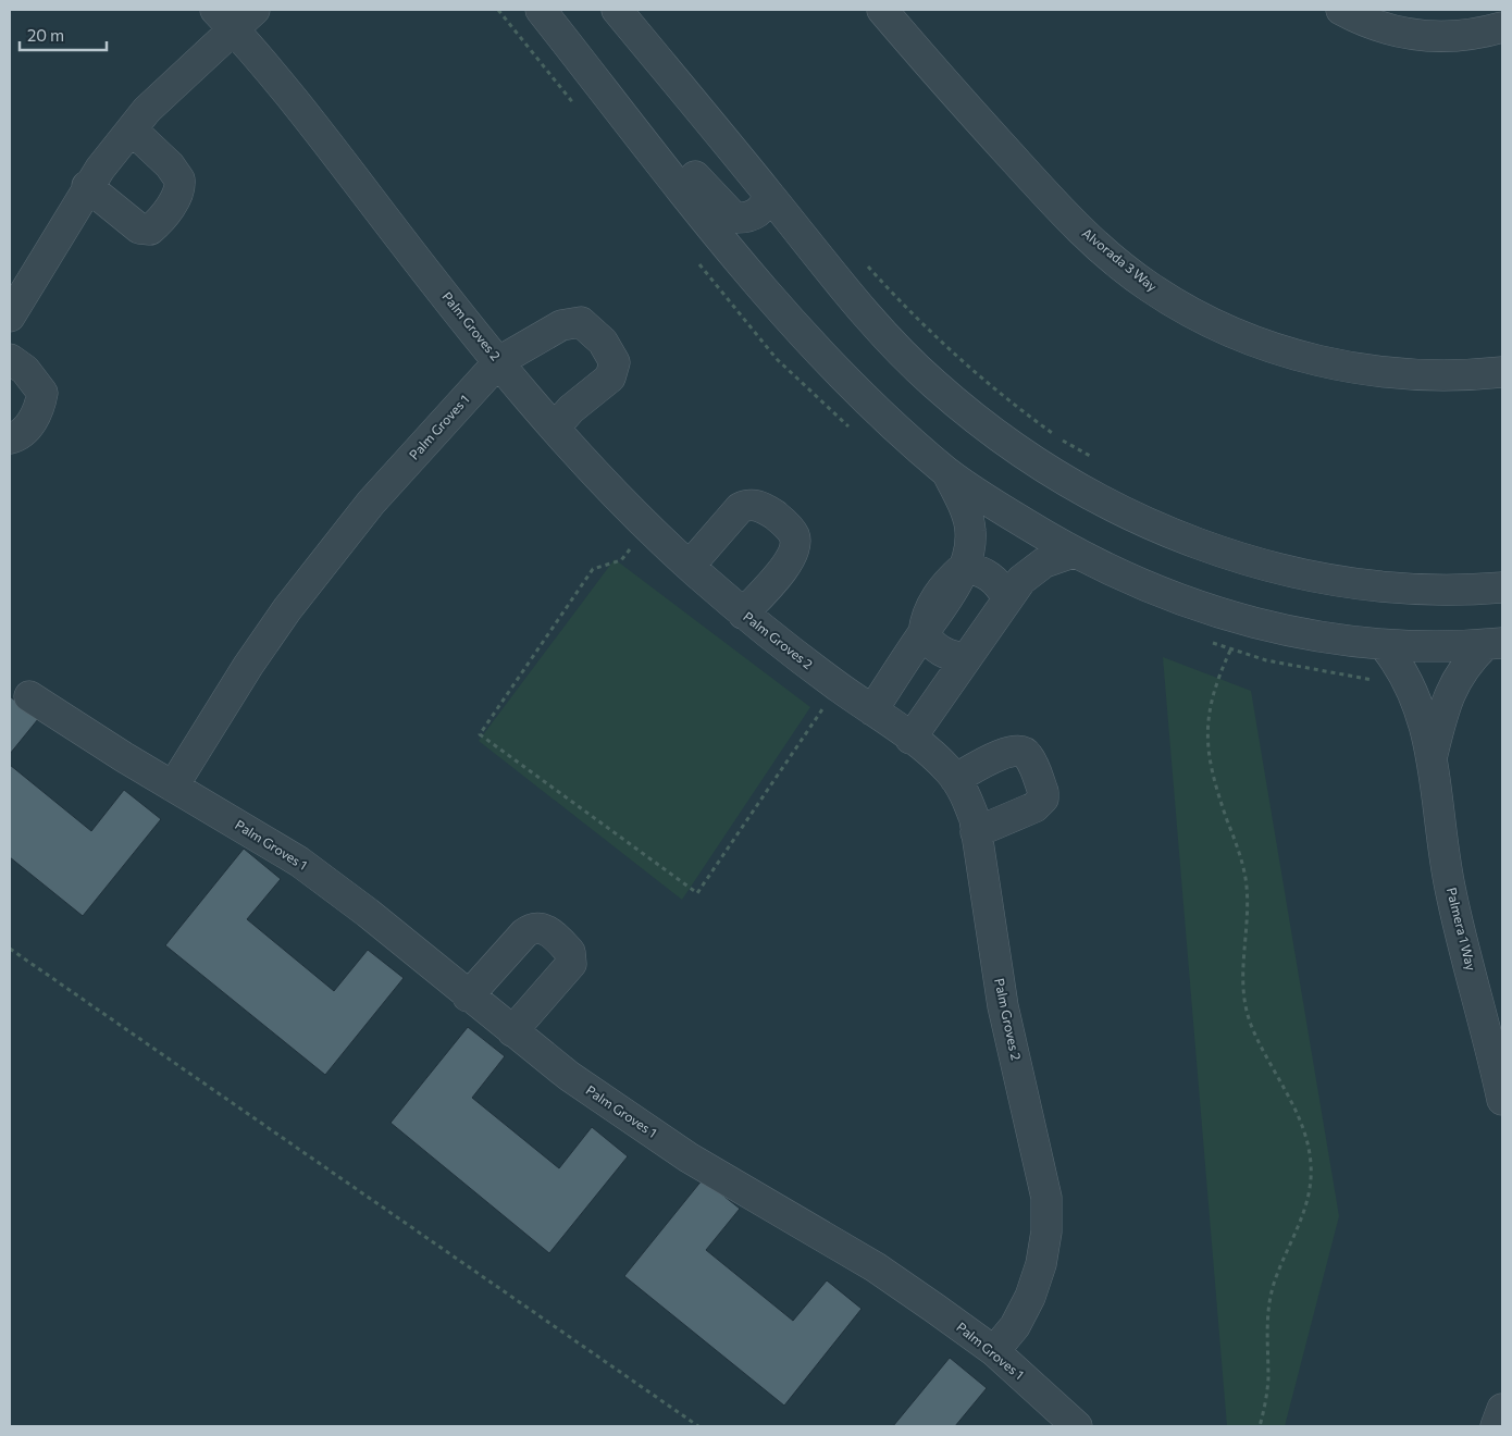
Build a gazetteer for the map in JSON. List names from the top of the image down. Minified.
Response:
{"streets":{"street":["Alvorada 3 Way","Palm Groves 2","Palm Groves 1","Palmera 1 Way"]},"crossings":[["Palm Groves 2","Palm Groves 1"]],"scale_bar":"20 m"}
